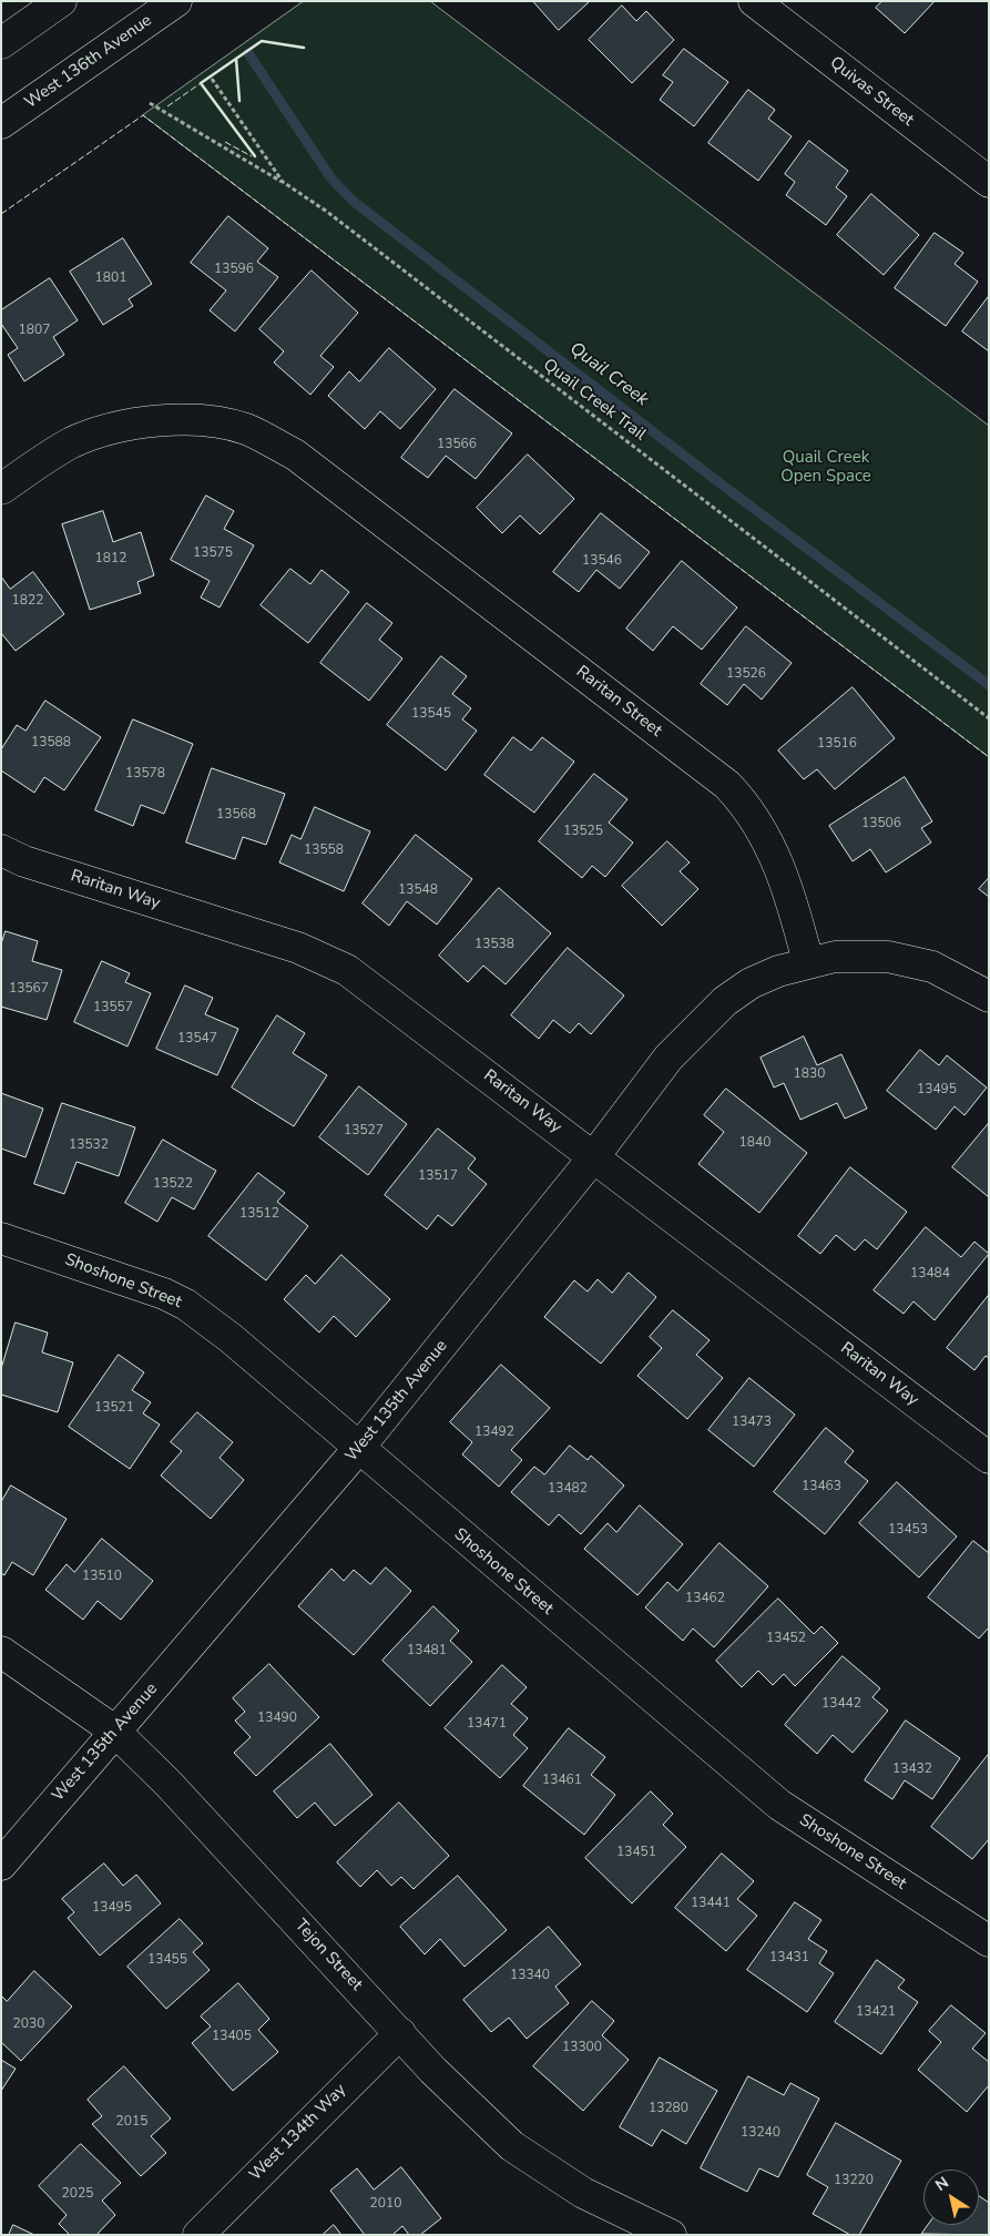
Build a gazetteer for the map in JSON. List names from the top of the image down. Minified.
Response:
{"streets":{"street":["West 136th Avenue","Quivas Street","Raritan Street","Raritan Way","Shoshone Street","West 135th Avenue","Tejon Street","West 134th Way"],"path":["Quail Creek Trail"]},"crossings":[["Raritan Street","West 135th Avenue"],["Raritan Way","West 135th Avenue"],["Shoshone Street","West 135th Avenue"],["West 135th Avenue","Tejon Street"],["Tejon Street","West 134th Way"]],"water":["Quail Creek"],"parks":["Quail Creek Open Space"],"house_numbers":["13596","1801","1807","13566","13575","1812","13546","1822","13526","13545","13588","13516","13578","13568","13506","13525","13558","13548","13538","13567","13557","13547","1830","13495","13527","1840","13532","13517","13522","13512","13484","13521","13473","13492","13463","13482","13453","13510","13462","13452","13481","13442","13490","13471","13432","13461","13451","13441","13495","13431","13455","13340","13421","2030","13405","13300","13280","2015","13240","13220","2025","2010"],"north":"top left"}
